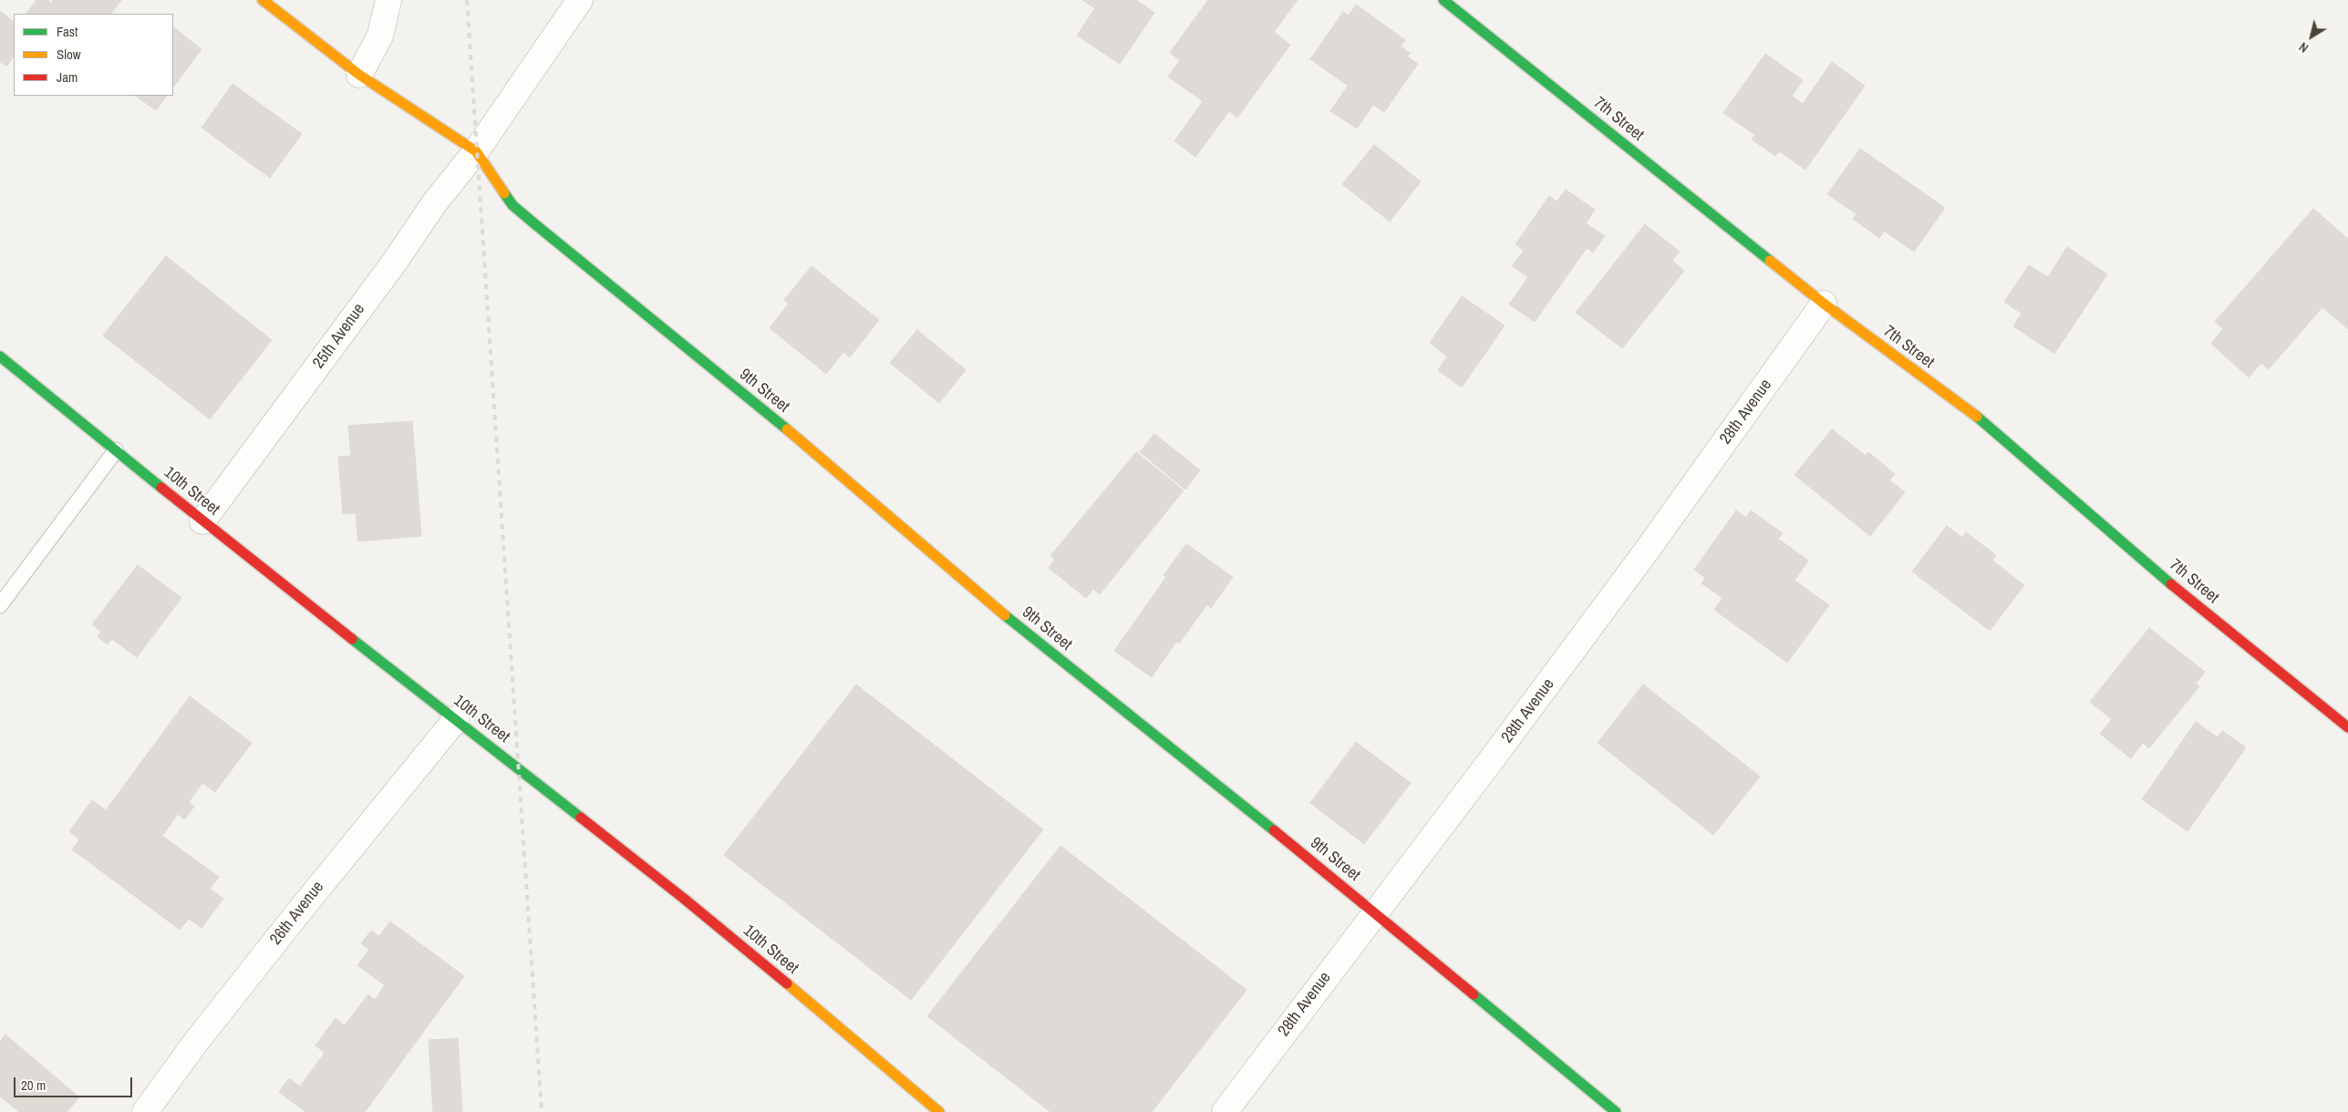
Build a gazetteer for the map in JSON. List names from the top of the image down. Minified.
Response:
{"streets":{"street":["7th Street","25th Avenue","9th Street","28th Avenue","10th Street","26th Avenue"]},"crossings":[["7th Street","28th Avenue"],["25th Avenue","9th Street"],["25th Avenue","10th Street"],["9th Street","28th Avenue"],["10th Street","26th Avenue"]],"legend":["Fast","Slow","Jam"],"scale_bar":"20 m","north":"bottom left"}
